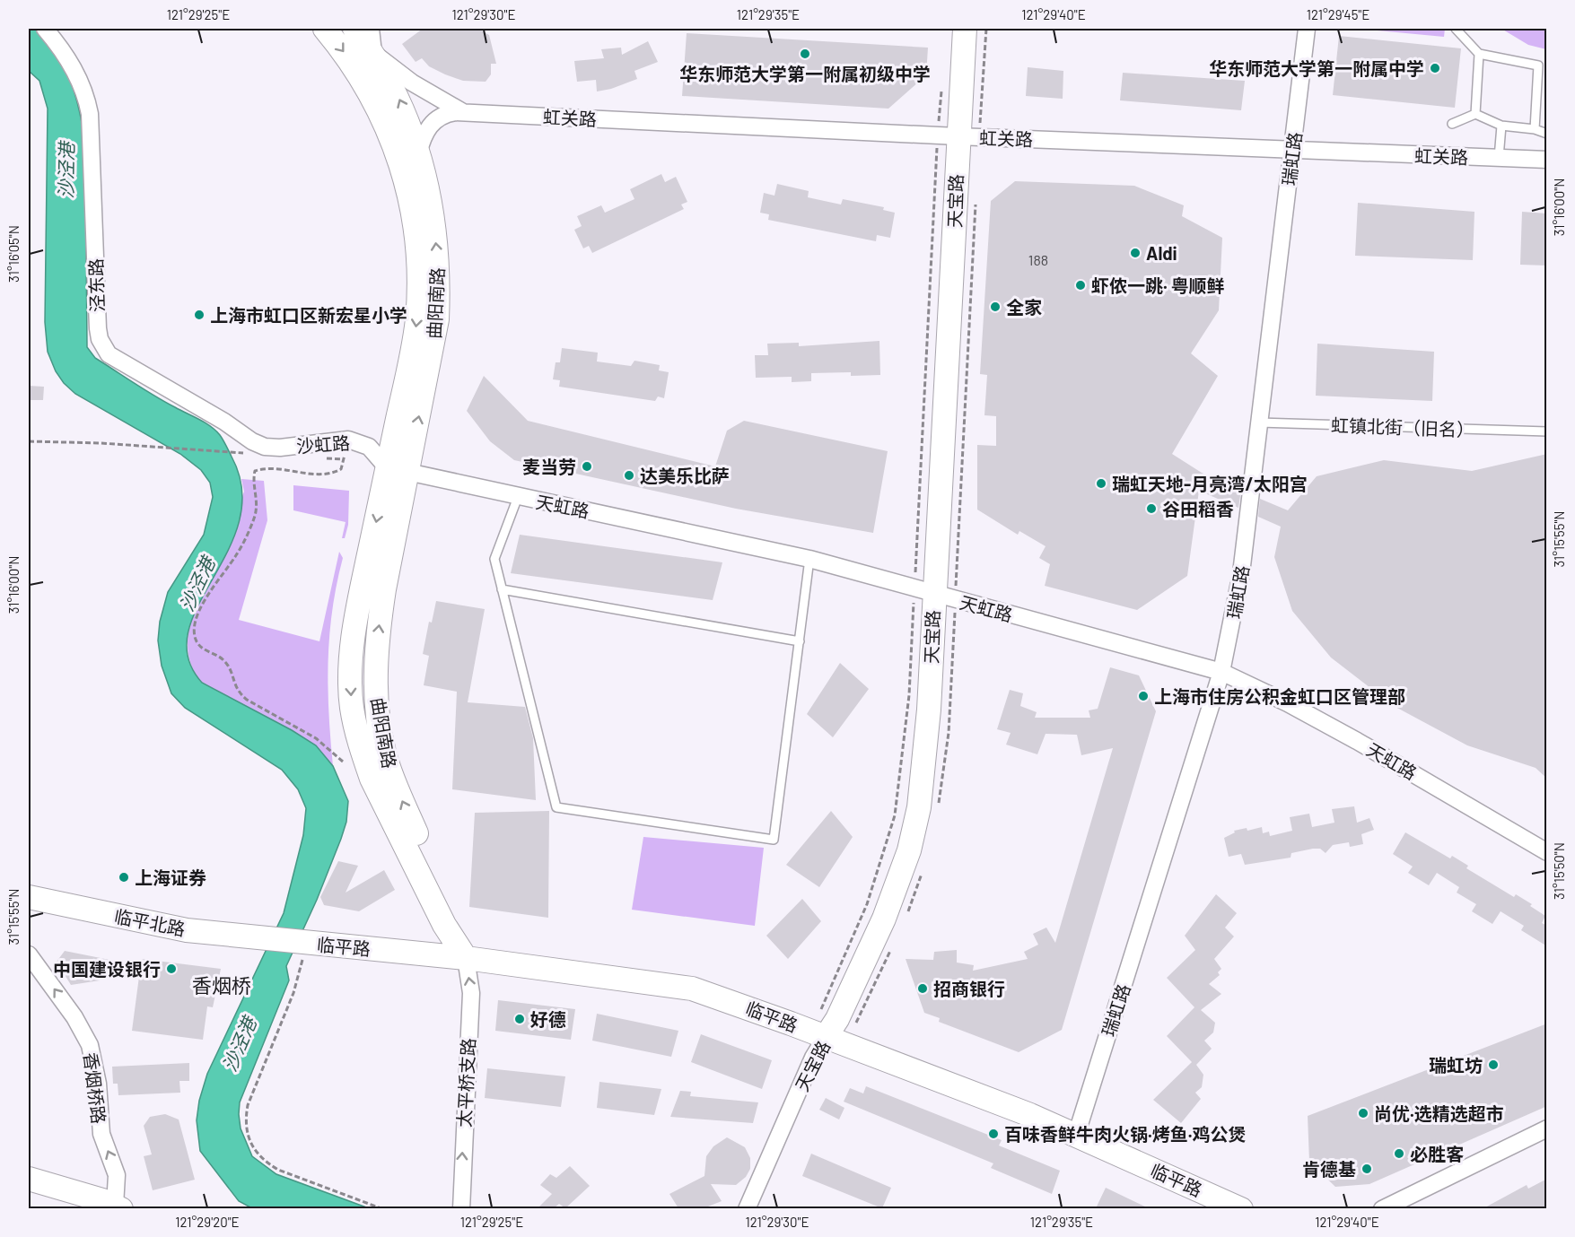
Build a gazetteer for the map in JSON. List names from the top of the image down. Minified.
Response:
{"streets":{"main road":["天宝路","曲阳南路","临平北路","临平路"],"street":["虹关路","瑞虹路","泾东路","沙虹路","天虹路","太平桥支路","香烟桥路"],"lane":["虹镇北街（旧名）"]},"crossings":[["虹关路","瑞虹路"],["虹关路","天宝路"],["虹关路","曲阳南路"],["瑞虹路","虹镇北街（旧名）"],["瑞虹路","天虹路"],["瑞虹路","临平路"],["天宝路","天虹路"],["天宝路","临平路"],["泾东路","沙虹路"],["曲阳南路","沙虹路"],["曲阳南路","天虹路"],["曲阳南路","临平路"],["曲阳南路","太平桥支路"],["沙虹路","天虹路"],["临平北路","临平路"],["临平路","太平桥支路"]],"one_way":["太平桥支路","香烟桥路"],"districts":["香烟桥"],"water":["沙泾港"],"places":["华东师范大学第一附属初级中学","华东师范大学第一附属中学","Aldi","虾侬一跳· 粤顺鲜","全家","上海市虹口区新宏星小学","麦当劳","达美乐比萨","瑞虹天地-月亮湾/太阳宫","谷田稻香","上海市住房公积金虹口区管理部","上海证券","中国建设银行","招商银行","好德","瑞虹坊","尚优·选精选超市","百味香鲜牛肉火锅·烤鱼·鸡公煲","必胜客","肯德基"],"house_numbers":["188"],"coordinates":["121°29'25\"E","121°29'30\"E","121°29'35\"E","121°29'40\"E","121°29'45\"E","31°16'00\"N","31°16'05\"N","31°15'55\"N","31°15'50\"N","121°29'20\"E"]}
